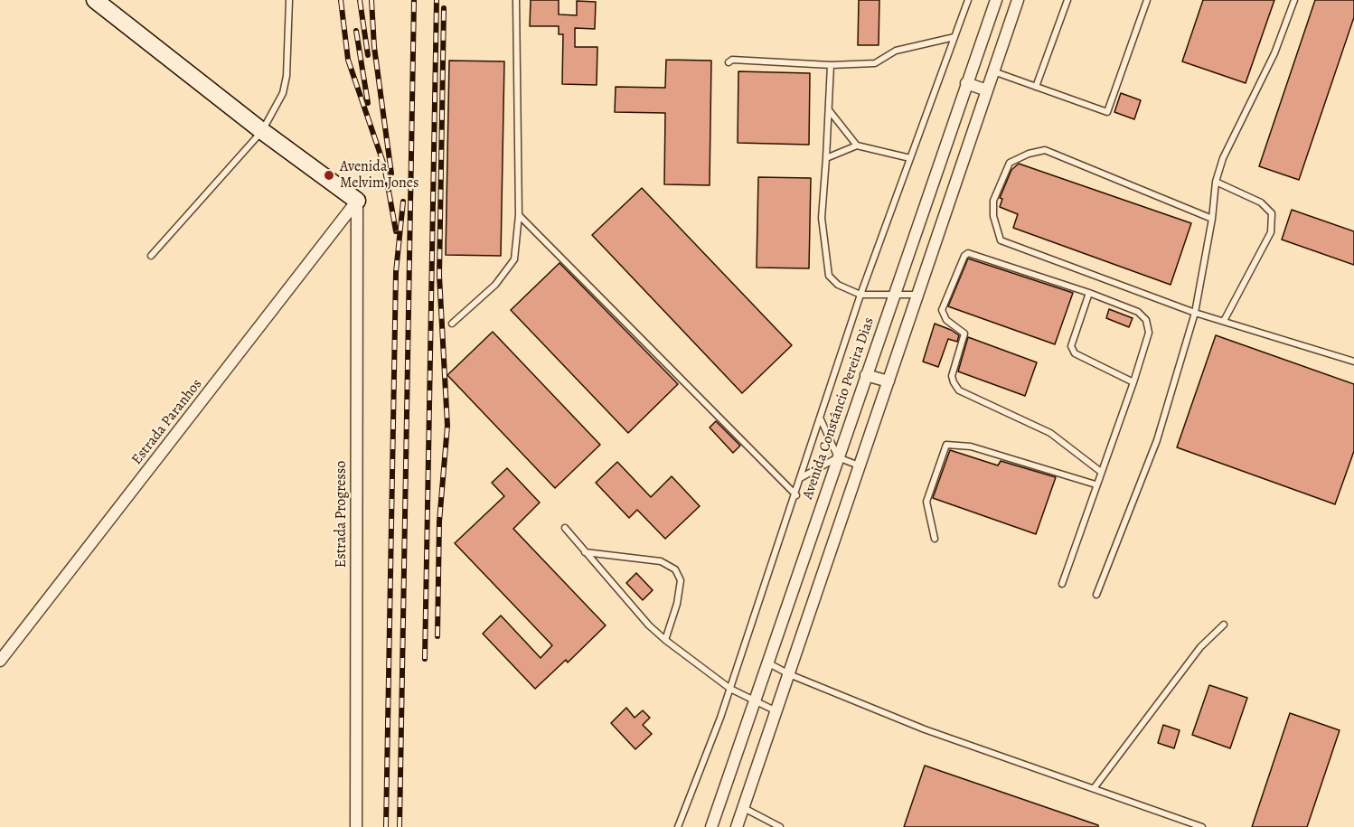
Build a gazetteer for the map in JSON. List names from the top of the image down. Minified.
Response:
{"streets":{"street":["Avenida Constâncio Pereira Dias","Estrada Paranhos","Estrada Progresso"]},"crossings":[["Estrada Paranhos","Estrada Progresso"]],"places":["Avenida Melvim Jones"]}
